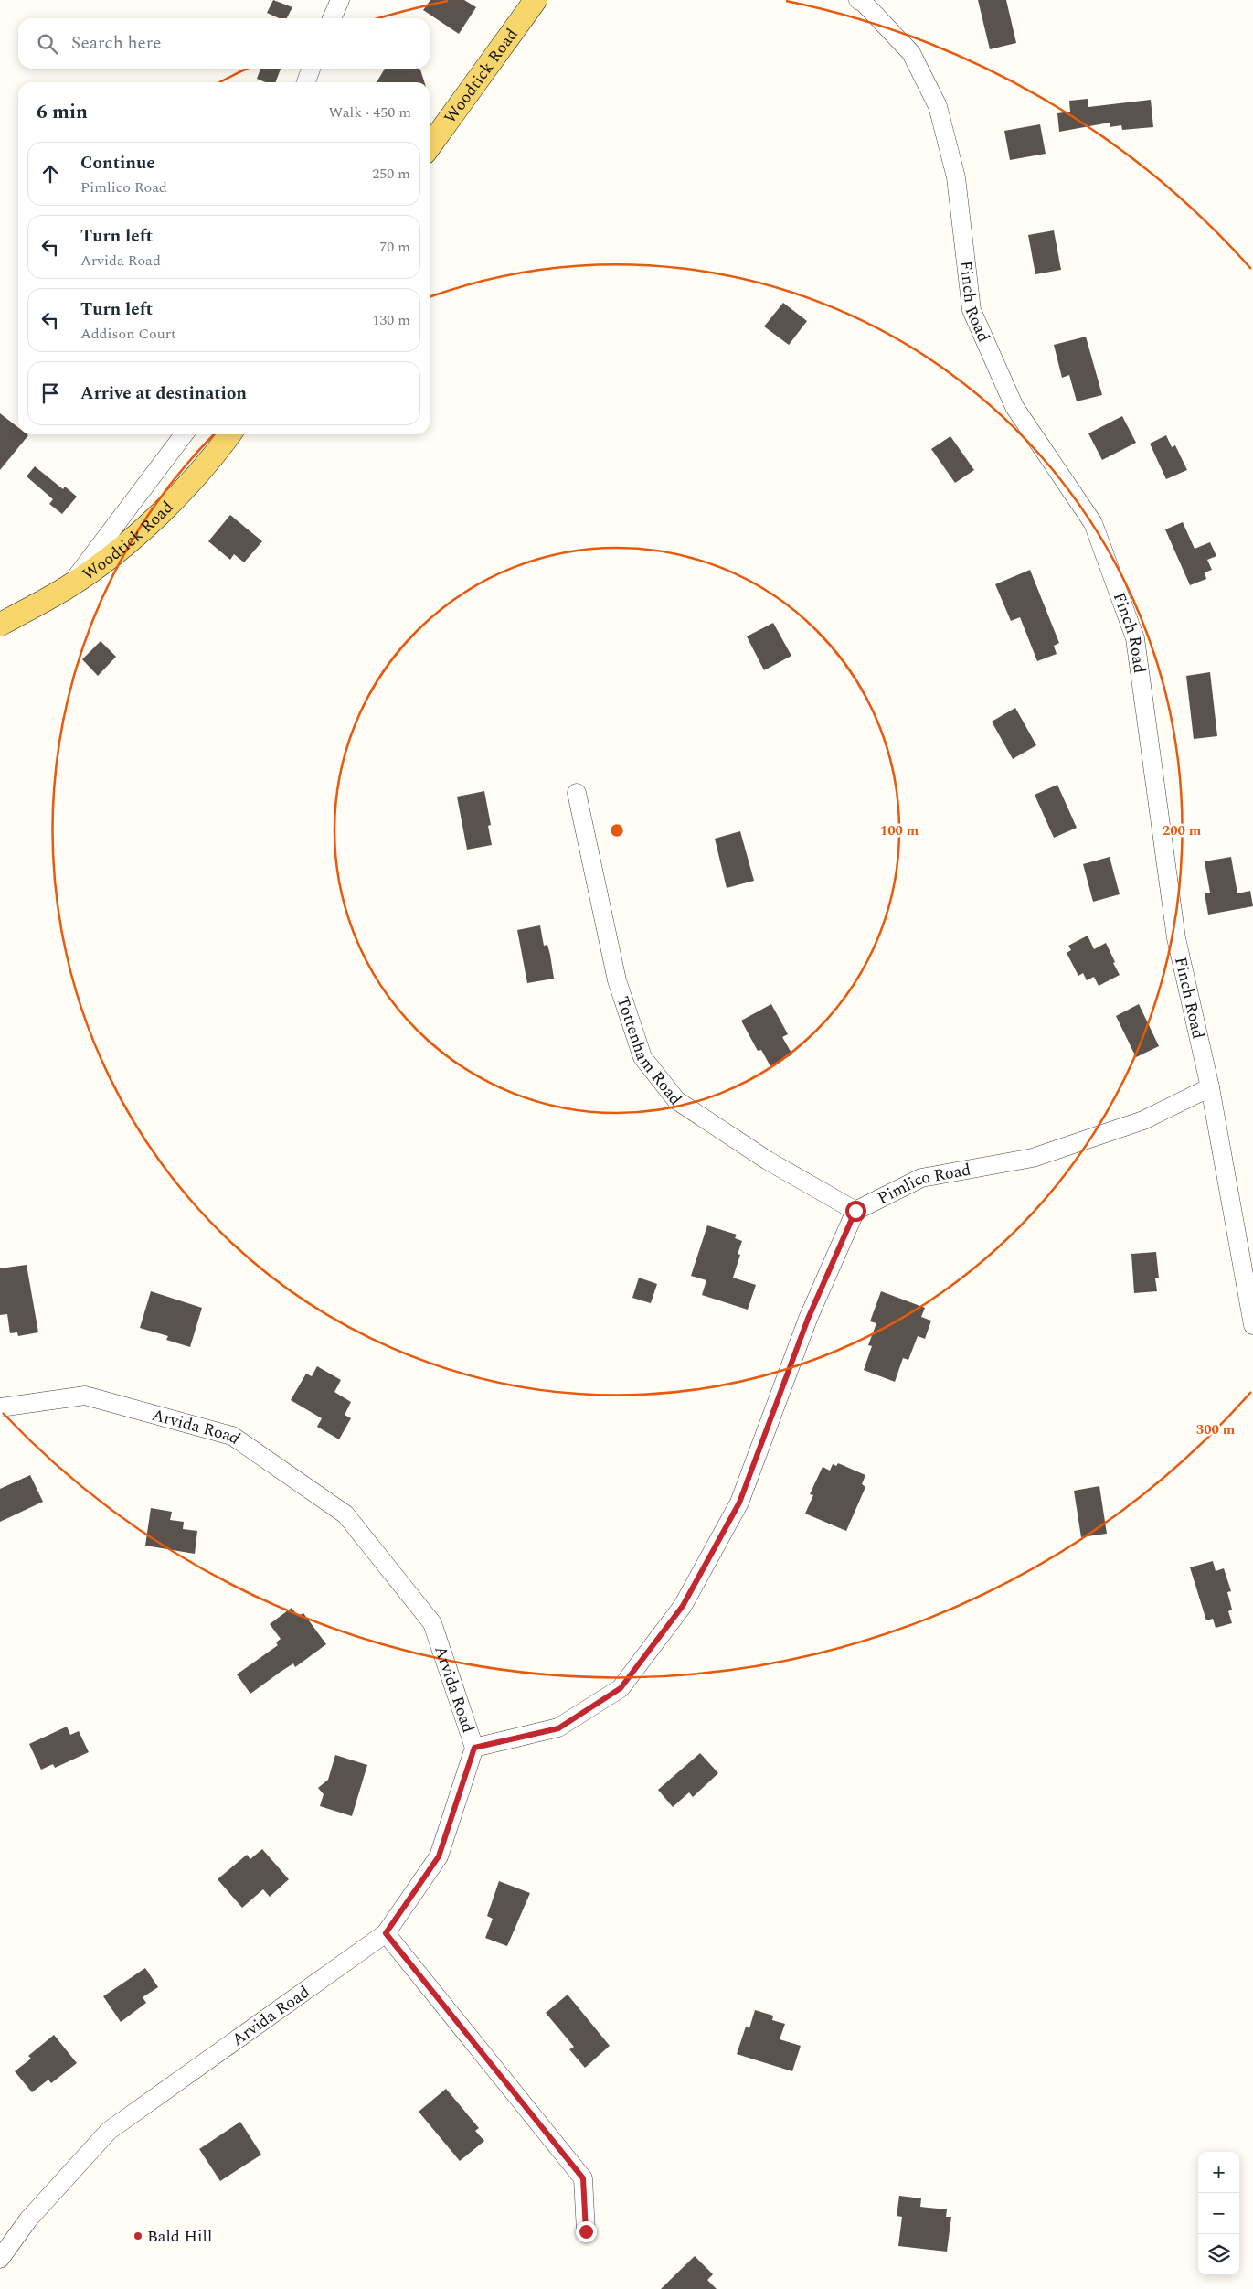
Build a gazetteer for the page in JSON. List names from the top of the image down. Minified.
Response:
{"streets":{"main road":["Woodtick Road"],"street":["Finch Road","Tottenham Road","Pimlico Road","Arvida Road"]},"crossings":[["Finch Road","Pimlico Road"],["Tottenham Road","Pimlico Road"]],"places":["Bald Hill"],"page":{"search":"Search here","heading":["6 min","Walk · 450 m"],"list":[["Continue","Pimlico Road","250 m"],["Turn left","Arvida Road","70 m"],["Turn left","Addison Court","130 m"],"Arrive at destination"],"map_buttons":["+","−"]},"rings":["100 m","200 m","300 m"]}
